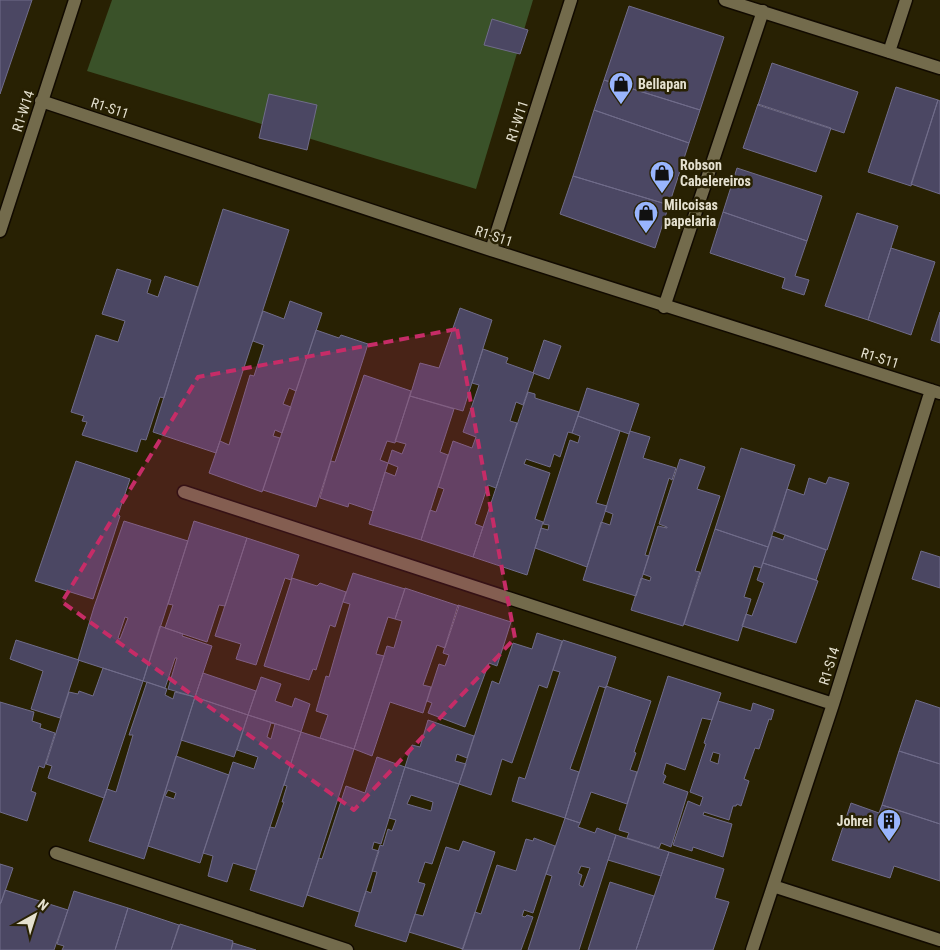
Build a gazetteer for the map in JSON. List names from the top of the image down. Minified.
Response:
{"streets":{"street":["R1-S11","R1-W14","R1-W11","R1-S14"]},"crossings":[["R1-S11","R1-W14"],["R1-S11","R1-W11"],["R1-S11","R1-S14"]],"places":{"shop":["Bellapan","Robson Cabelereiros","Milcoisas papelaria"],"building":["Johrei"]},"north":"top right"}
